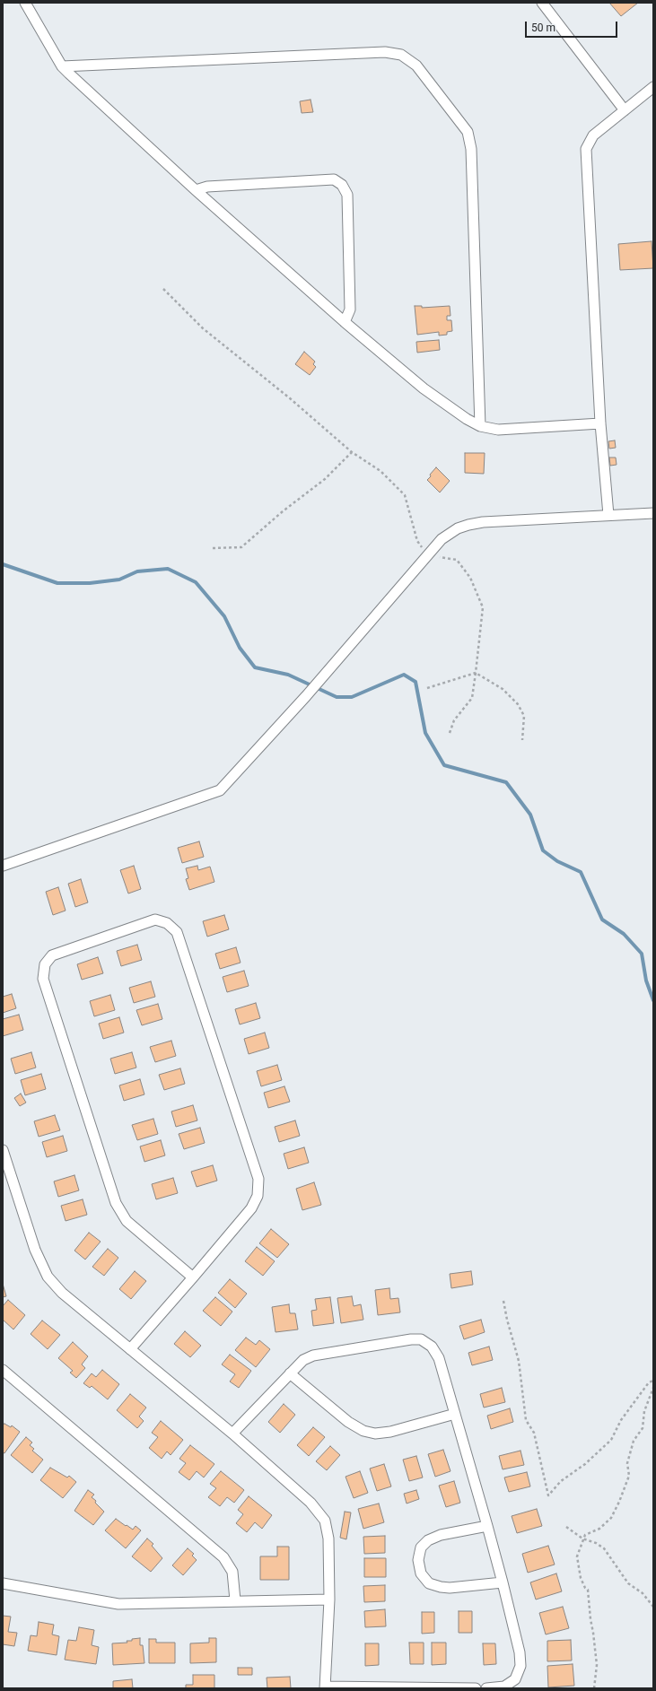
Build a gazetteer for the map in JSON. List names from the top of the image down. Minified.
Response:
{"scale_bar":"50 m"}
